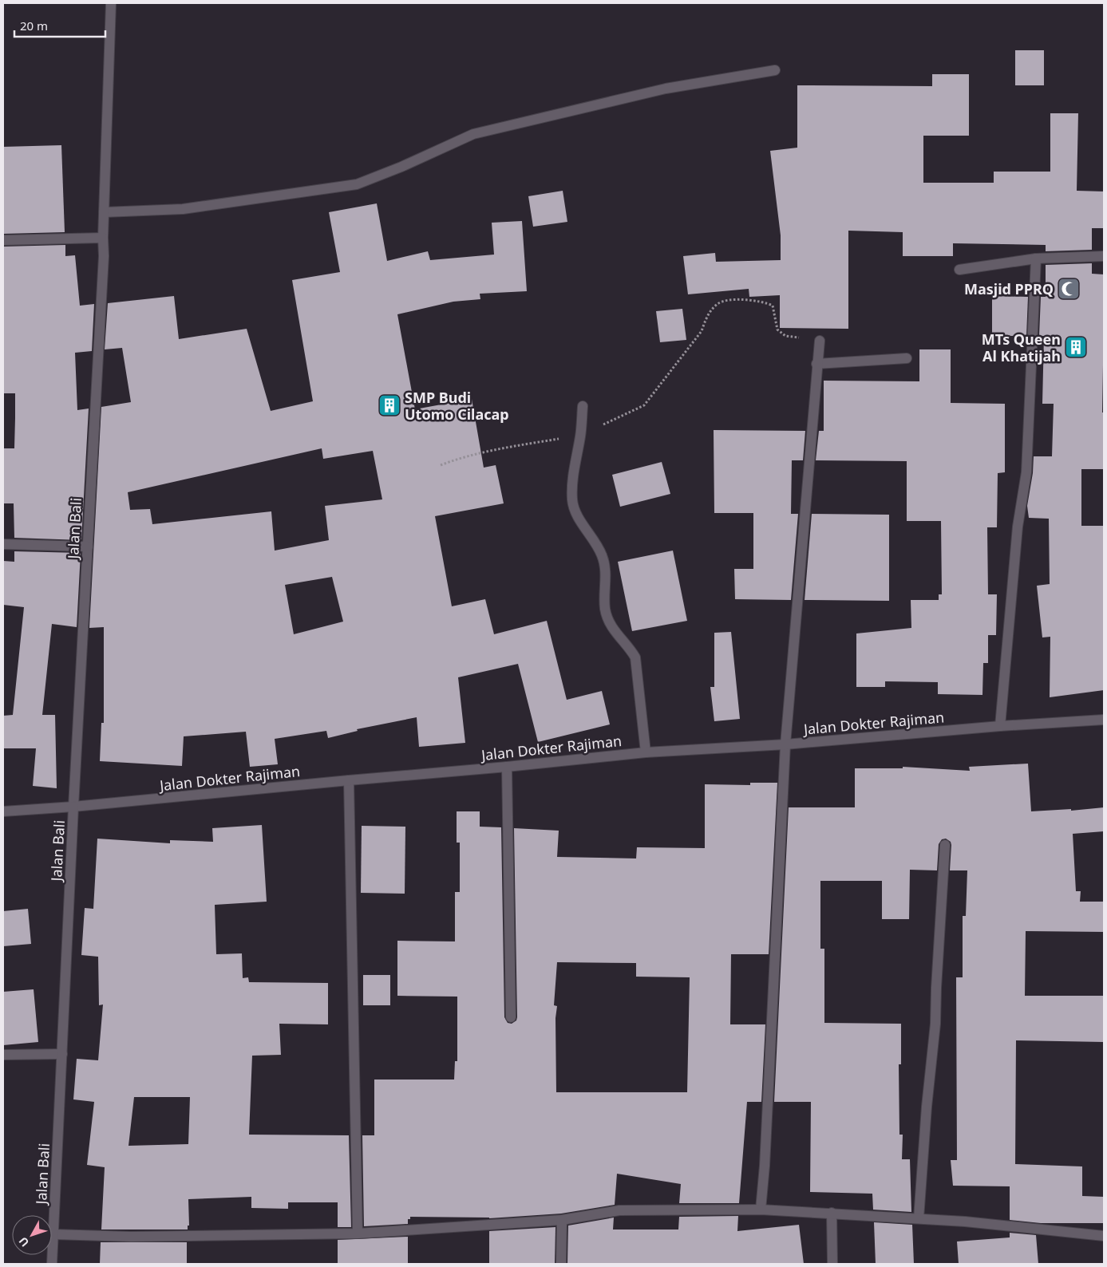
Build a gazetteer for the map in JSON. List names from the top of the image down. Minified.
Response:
{"streets":{"street":["Jalan Bali","Jalan Dokter Rajiman"]},"crossings":[["Jalan Bali","Jalan Dokter Rajiman"]],"places":{"mosque":["Masjid PPRQ"],"building":["MTs Queen Al Khatijah","SMP Budi Utomo Cilacap"]},"scale_bar":"20 m","north":"bottom left"}
